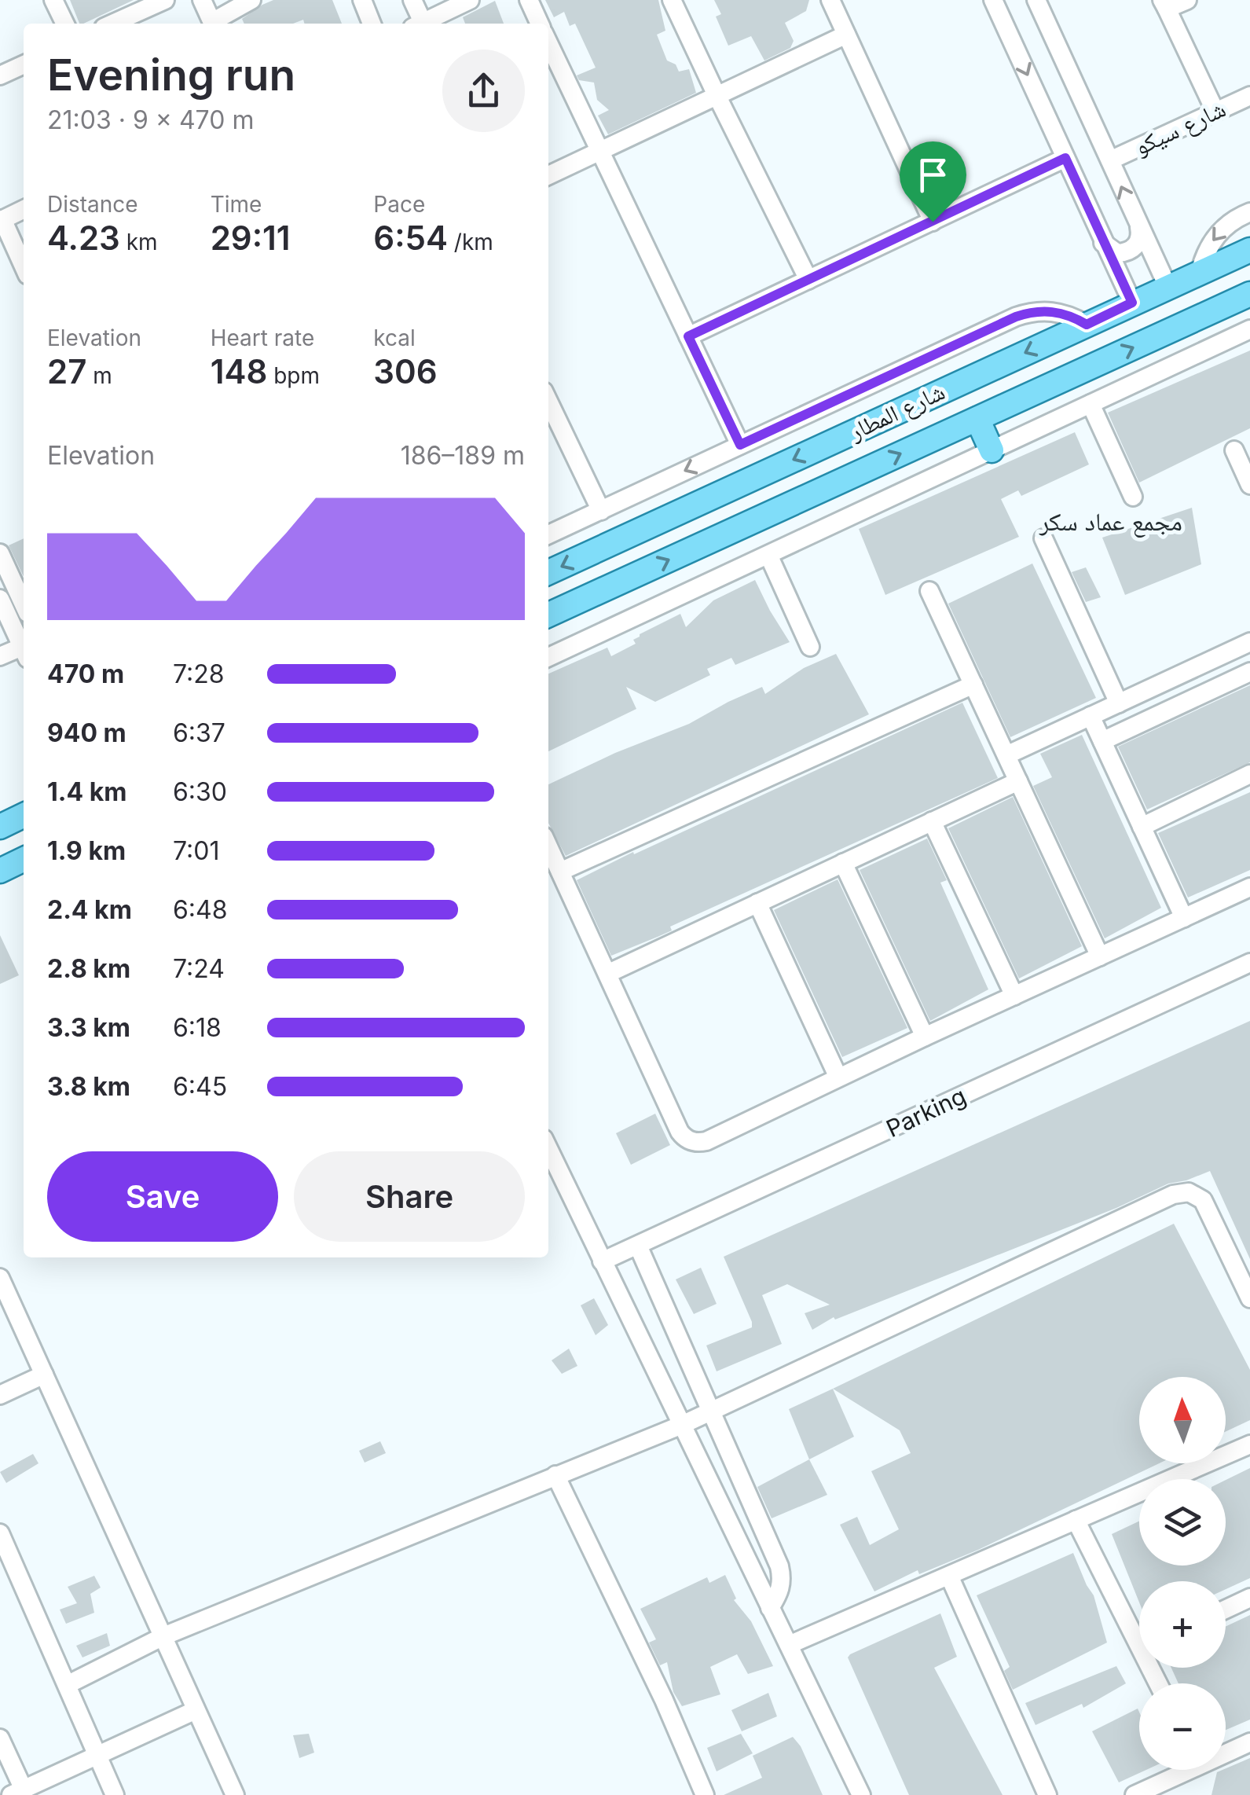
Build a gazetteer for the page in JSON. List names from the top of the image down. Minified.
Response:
{"streets":{"main road":["شارع المطار"],"street":["شارع سيكو","Parking"]},"districts":["مجمع عماد سكر"],"north":"top","page":{"heading":["Evening run","21:03 · 9 × 470 m"],"stats":[["Distance","4.23 km"],["Time","29:11"],["Pace","6:54 /km"],["Elevation","27 m"],["Heart rate","148 bpm"],["kcal","306"]],"chart":["Elevation","186–189 m"],"list":[{"name":"470 m","note":"7:28"},{"name":"940 m","note":"6:37"},{"name":"1.4 km","note":"6:30"},{"name":"1.9 km","note":"7:01"},{"name":"2.4 km","note":"6:48"},{"name":"2.8 km","note":"7:24"},{"name":"3.3 km","note":"6:18"},{"name":"3.8 km","note":"6:45"}],"buttons":["Save","Share"],"map_buttons":["+","−"]}}
